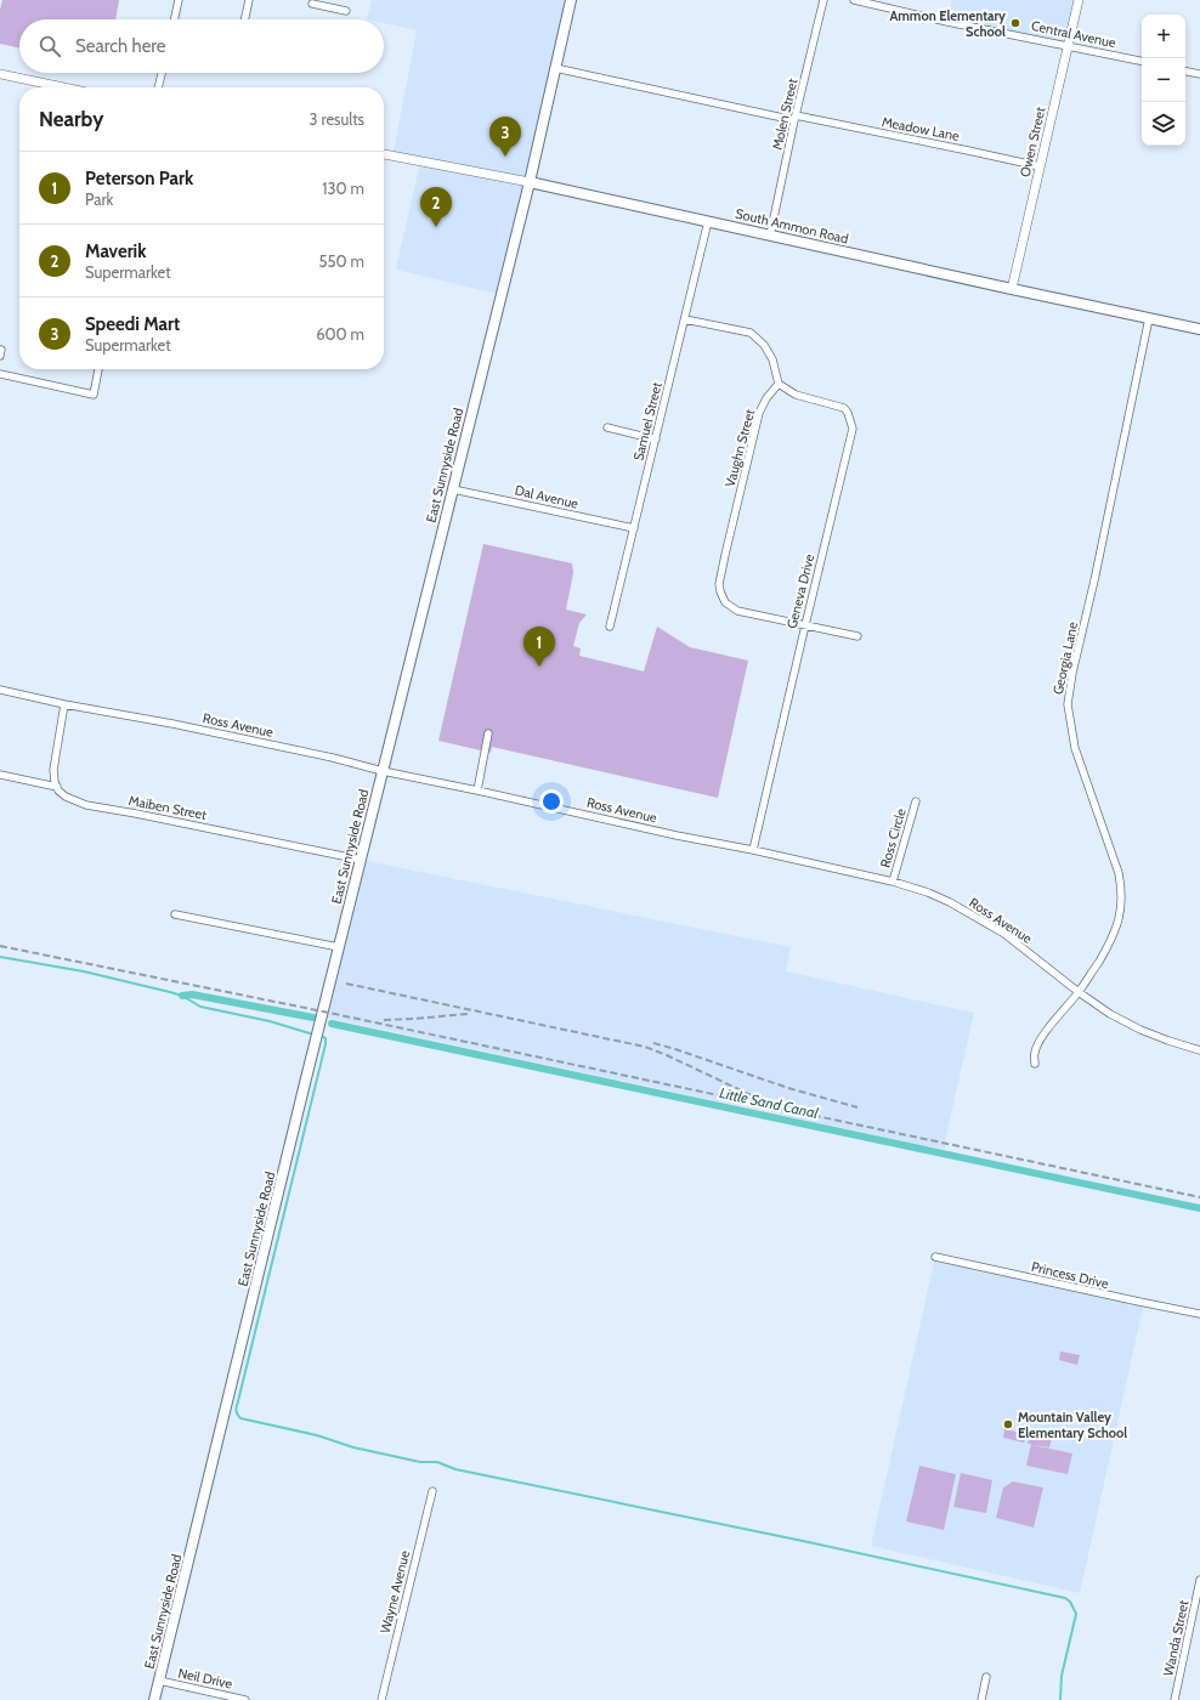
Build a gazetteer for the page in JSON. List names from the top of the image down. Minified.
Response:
{"streets":{"main road":["South Ammon Road","East Sunnyside Road"],"street":["Central Avenue","Molen Street","Meadow Lane","Owen Street","Samuel Street","Vaughn Street","Dal Avenue","Geneva Drive","Georgia Lane","Ross Avenue","Maiben Street","Ross Circle","Princess Drive","Wayne Avenue","Wanda Street","Neil Drive"]},"crossings":[["Central Avenue","Owen Street"],["Molen Street","Meadow Lane"],["Molen Street","South Ammon Road"],["Meadow Lane","Owen Street"],["Meadow Lane","East Sunnyside Road"],["Owen Street","South Ammon Road"],["South Ammon Road","Samuel Street"],["South Ammon Road","East Sunnyside Road"],["South Ammon Road","Georgia Lane"],["Samuel Street","Dal Avenue"],["Vaughn Street","Geneva Drive"],["East Sunnyside Road","Dal Avenue"],["East Sunnyside Road","Ross Avenue"],["East Sunnyside Road","Maiben Street"],["East Sunnyside Road","Neil Drive"],["Geneva Drive","Ross Avenue"],["Georgia Lane","Ross Avenue"],["Ross Avenue","Ross Circle"]],"water":["Little Sand Canal"],"places":["Ammon Elementary School","Mountain Valley Elementary School"],"page":{"map_buttons":["+","−"],"search":"Search here","heading":["Nearby","3 results"],"pins":["3","2","1"],"list":[{"mark":"1","name":"Peterson Park","note":"Park","value":"130 m"},{"mark":"2","name":"Maverik","note":"Supermarket","value":"550 m"},{"mark":"3","name":"Speedi Mart","note":"Supermarket","value":"600 m"}]}}
